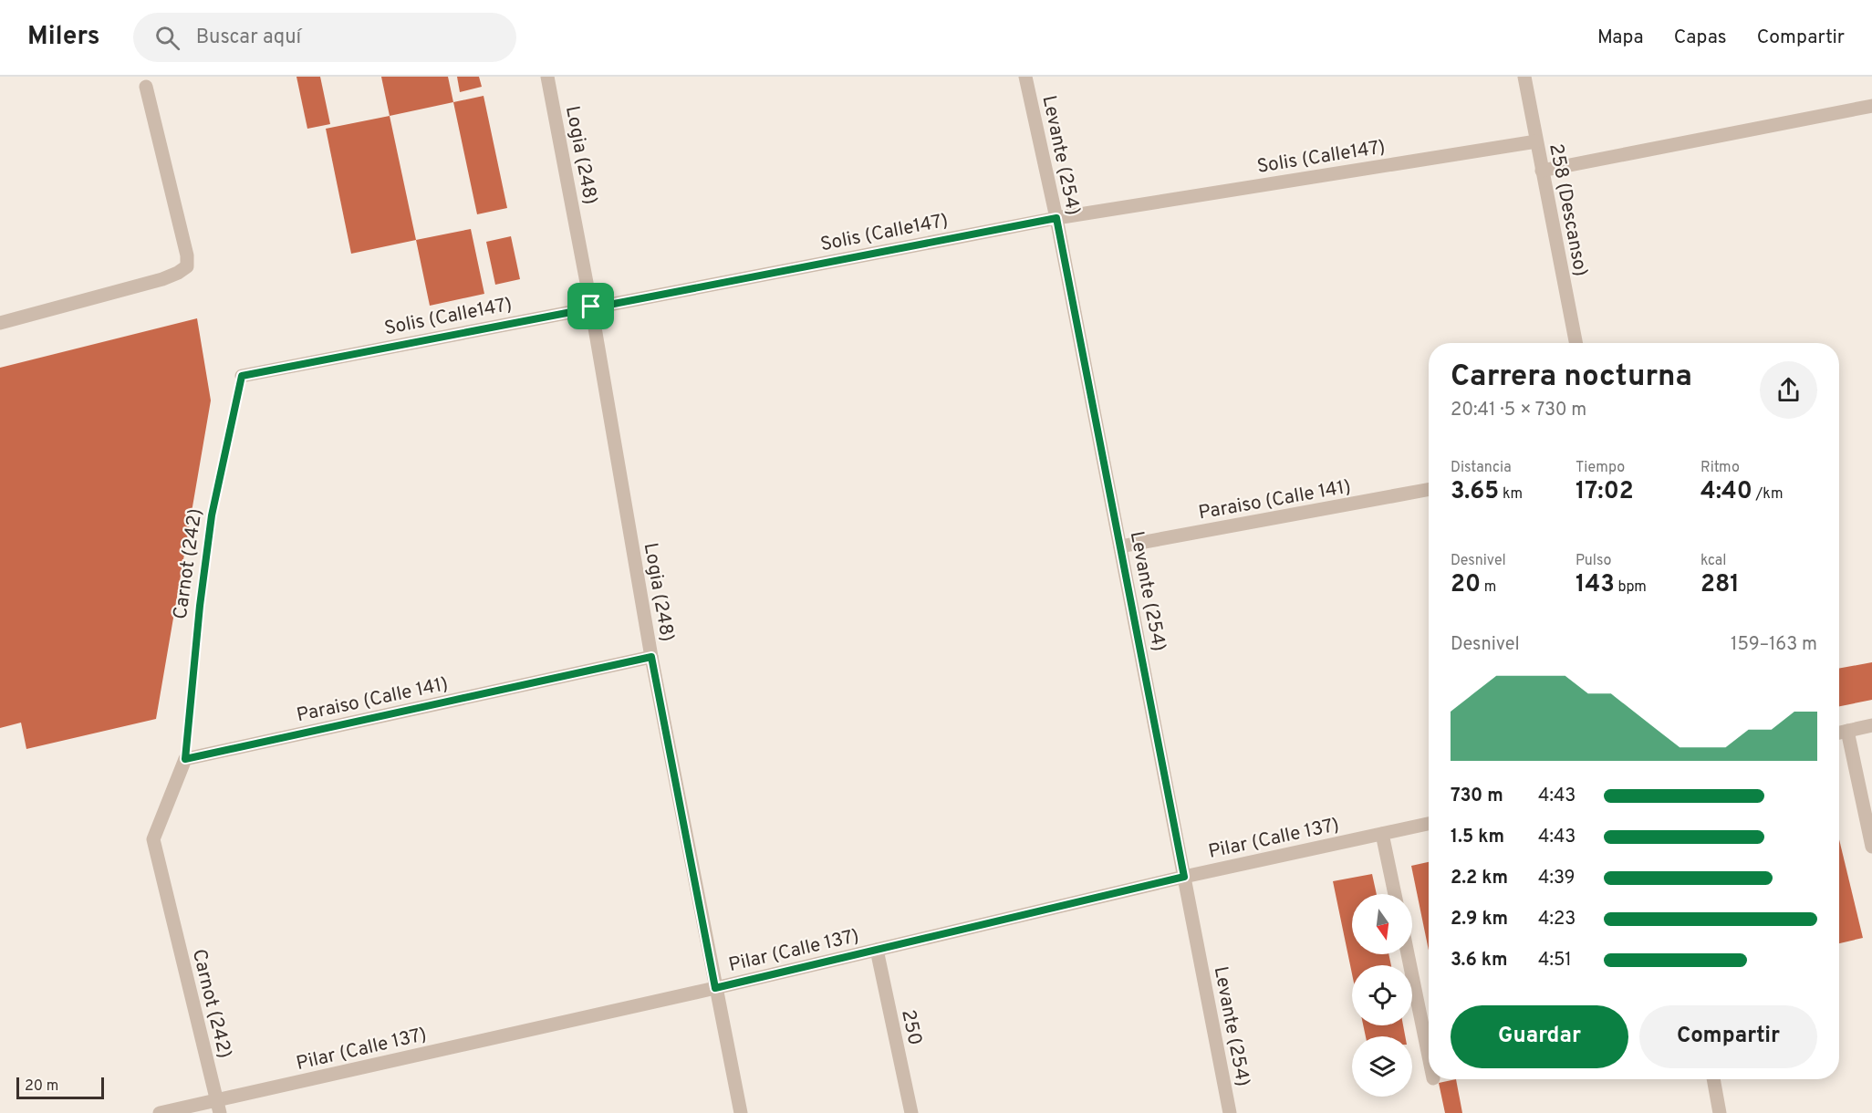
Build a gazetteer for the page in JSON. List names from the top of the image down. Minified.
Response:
{"streets":{"street":["Logia (248)","Levante (254)","Solis (Calle147)","258 (Descanso)","Paraiso (Calle 141)","Carnot (242)","Pilar (Calle 137)","250"]},"crossings":[["Logia (248)","Solis (Calle147)"],["Logia (248)","Paraiso (Calle 141)"],["Logia (248)","Pilar (Calle 137)"],["Levante (254)","Solis (Calle147)"],["Levante (254)","Paraiso (Calle 141)"],["Levante (254)","Pilar (Calle 137)"],["Solis (Calle147)","258 (Descanso)"],["Solis (Calle147)","Carnot (242)"],["Paraiso (Calle 141)","Carnot (242)"],["Carnot (242)","Pilar (Calle 137)"],["Pilar (Calle 137)","250"]],"scale_bar":"20 m","north":"bottom","page":{"header":"Milers","search":"Buscar aquí","nav":["Mapa","Capas","Compartir"],"heading":["Carrera nocturna","20:41 · 5 × 730 m"],"stats":[["Distancia","3.65 km"],["Tiempo","17:02"],["Ritmo","4:40 /km"],["Desnivel","20 m"],["Pulso","143 bpm"],["kcal","281"]],"chart":["Desnivel","159–163 m"],"list":[{"name":"730 m","note":"4:43"},{"name":"1.5 km","note":"4:43"},{"name":"2.2 km","note":"4:39"},{"name":"2.9 km","note":"4:23"},{"name":"3.6 km","note":"4:51"}],"buttons":["Guardar","Compartir"],"scale":"20 m"}}
